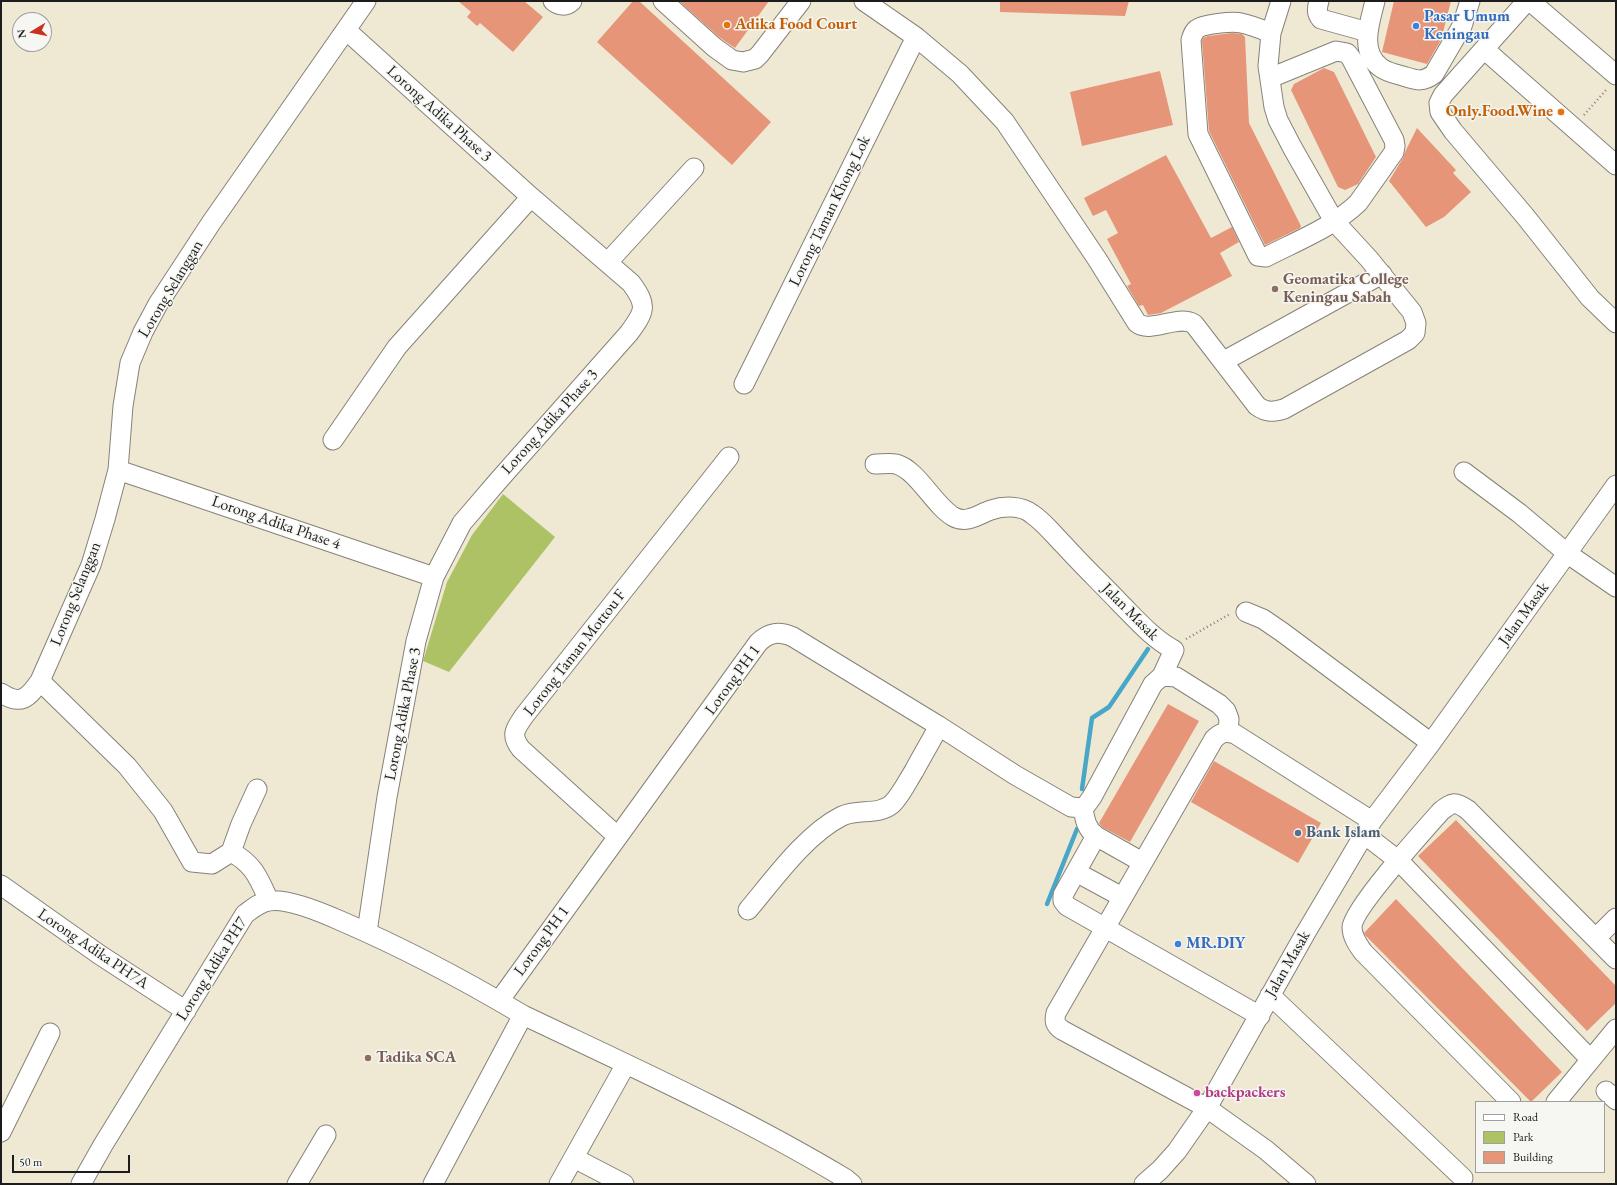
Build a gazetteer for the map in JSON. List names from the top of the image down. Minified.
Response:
{"streets":{"street":["Lorong Adika Phase 3","Lorong Taman Khong Lok","Lorong Selanggan","Lorong Adika Phase 4","Jalan Masak","Lorong Taman Mottou F","Lorong PH 1","Lorong Adika PH7A","Lorong Adika PH7"]},"crossings":[["Lorong Adika Phase 3","Lorong Selanggan"],["Lorong Adika Phase 3","Lorong Adika Phase 4"],["Lorong Selanggan","Lorong Adika Phase 4"],["Lorong Taman Mottou F","Lorong PH 1"],["Lorong Adika PH7A","Lorong Adika PH7"]],"places":["Adika Food Court","Pasar Umum Keningau","Only.Food.Wine","Geomatika College Keningau Sabah","Bank Islam","MR.DIY","Tadika SCA","backpackers"],"legend":["Road","Park","Building"],"scale_bar":"50 m","north":"left"}
